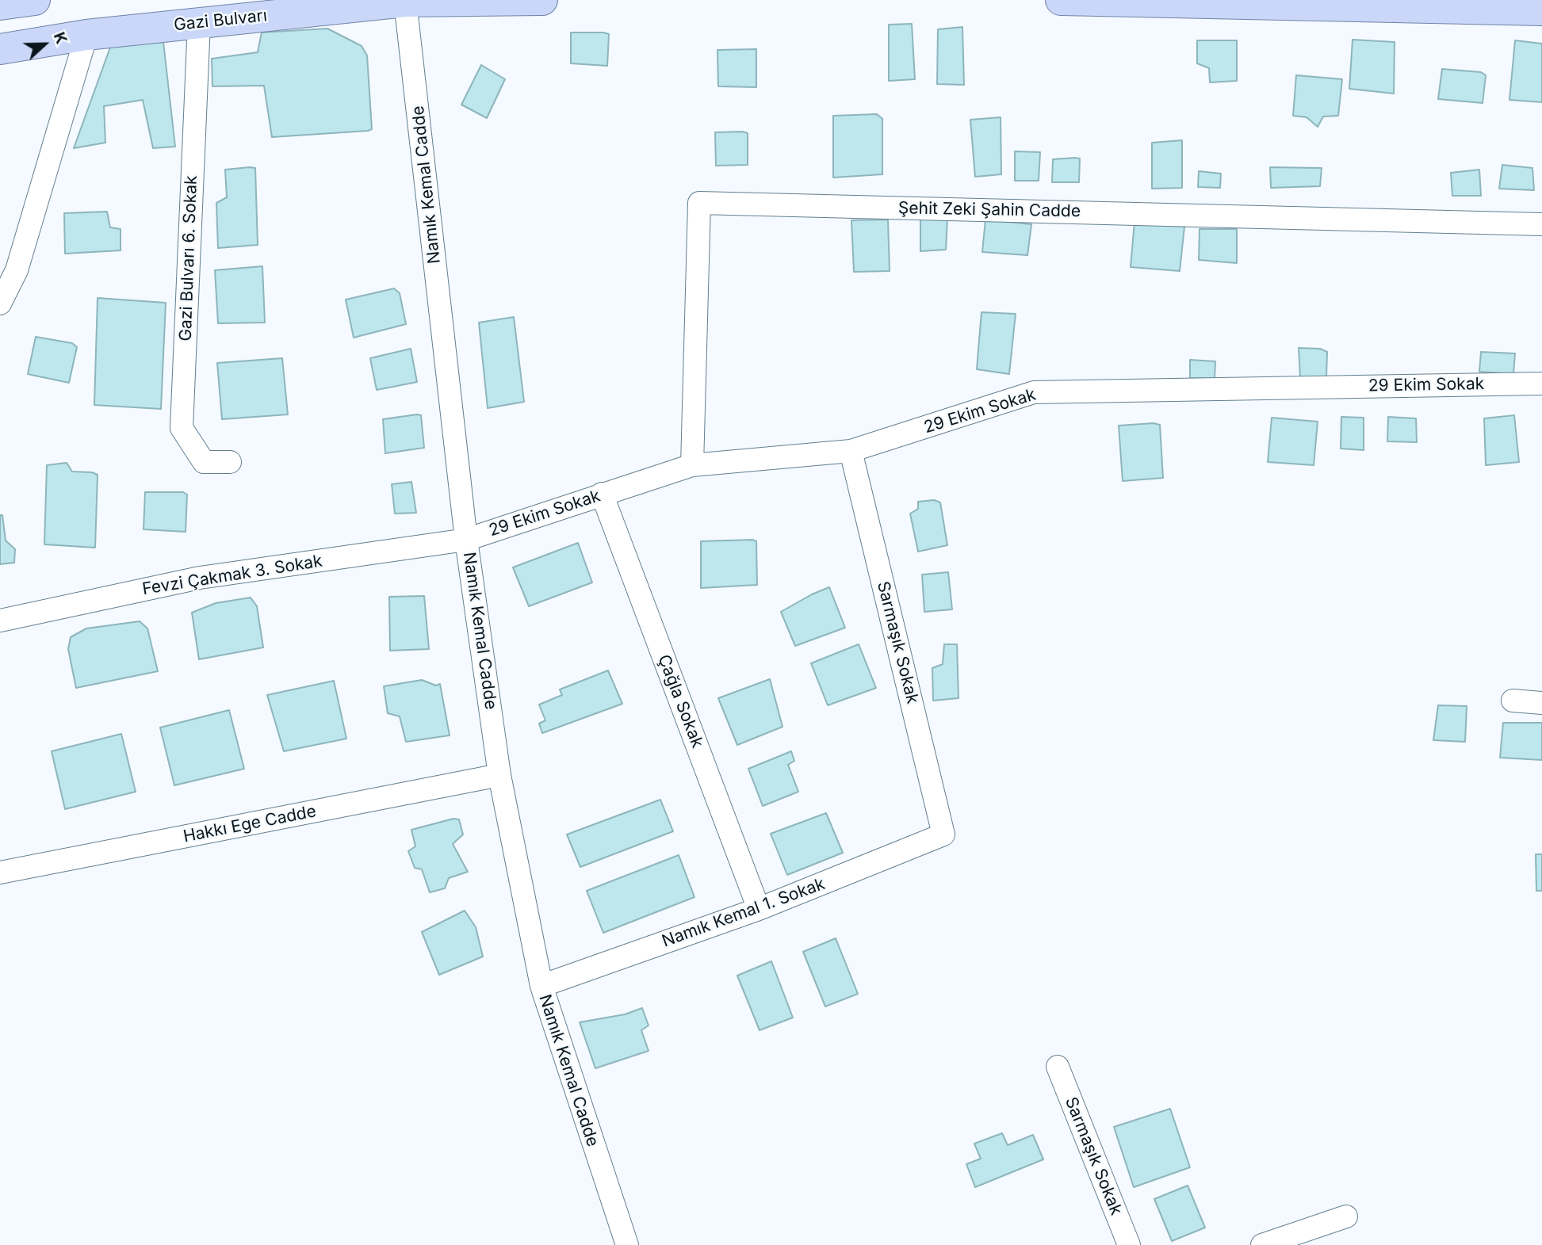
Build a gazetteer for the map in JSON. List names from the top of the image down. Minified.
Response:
{"streets":{"main road":["Gazi Bulvarı"],"street":["Namık Kemal Cadde","Şehit Zeki Şahin Cadde","Gazi Bulvarı 6. Sokak","29 Ekim Sokak","Fevzi Çakmak 3. Sokak","Sarmaşık Sokak","Çağla Sokak","Hakkı Ege Cadde","Namık Kemal 1. Sokak"]},"crossings":[["Gazi Bulvarı","Namık Kemal Cadde"],["Gazi Bulvarı","Gazi Bulvarı 6. Sokak"],["Namık Kemal Cadde","29 Ekim Sokak"],["Namık Kemal Cadde","Fevzi Çakmak 3. Sokak"],["Namık Kemal Cadde","Hakkı Ege Cadde"],["Namık Kemal Cadde","Namık Kemal 1. Sokak"],["Şehit Zeki Şahin Cadde","29 Ekim Sokak"],["29 Ekim Sokak","Fevzi Çakmak 3. Sokak"],["29 Ekim Sokak","Sarmaşık Sokak"],["29 Ekim Sokak","Çağla Sokak"],["Sarmaşık Sokak","Namık Kemal 1. Sokak"],["Çağla Sokak","Namık Kemal 1. Sokak"]],"north":"right"}
